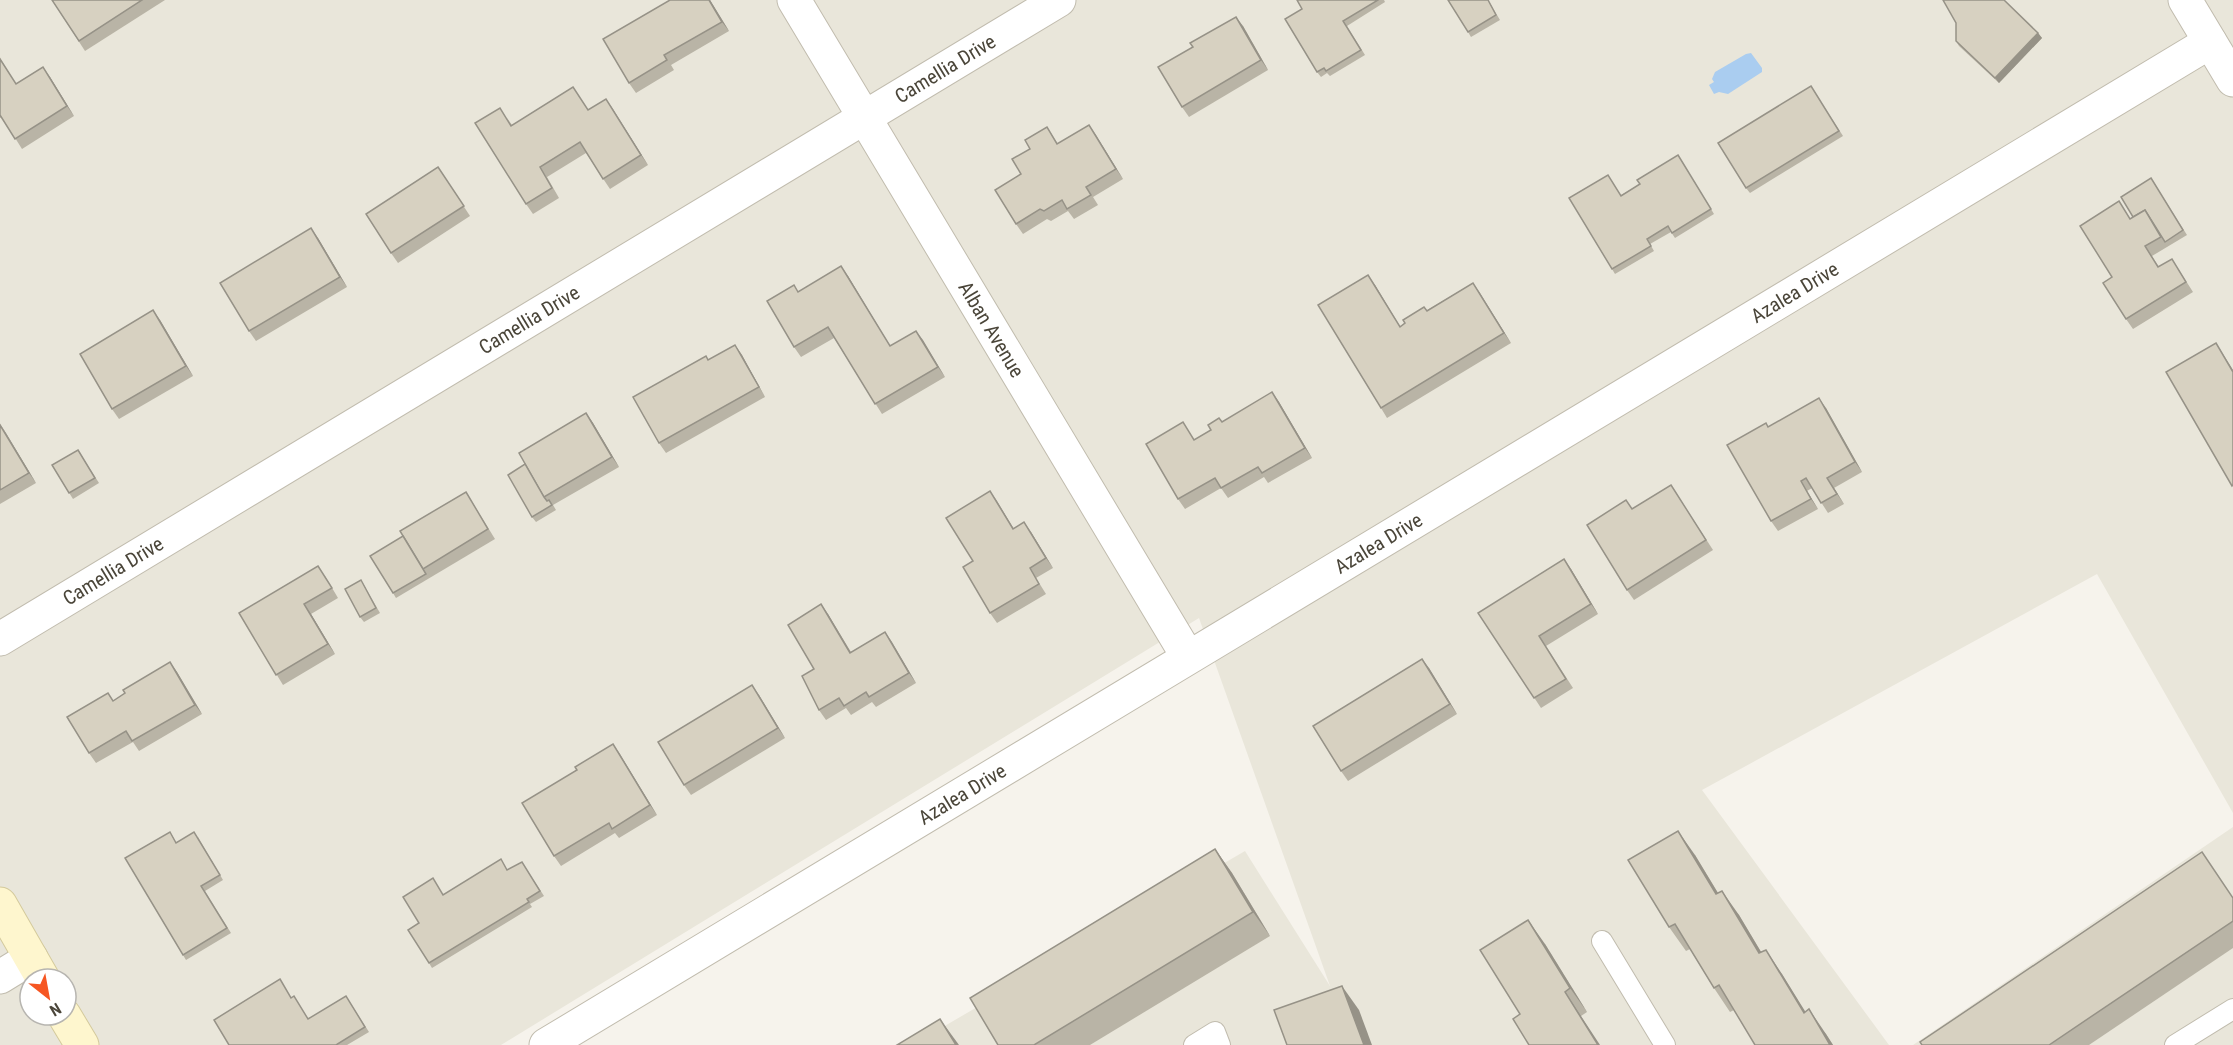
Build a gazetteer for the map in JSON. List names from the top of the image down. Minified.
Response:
{"streets":{"street":["Camellia Drive","Azalea Drive","Alban Avenue"]},"crossings":[["Camellia Drive","Alban Avenue"],["Azalea Drive","Alban Avenue"]],"north":"bottom right"}
